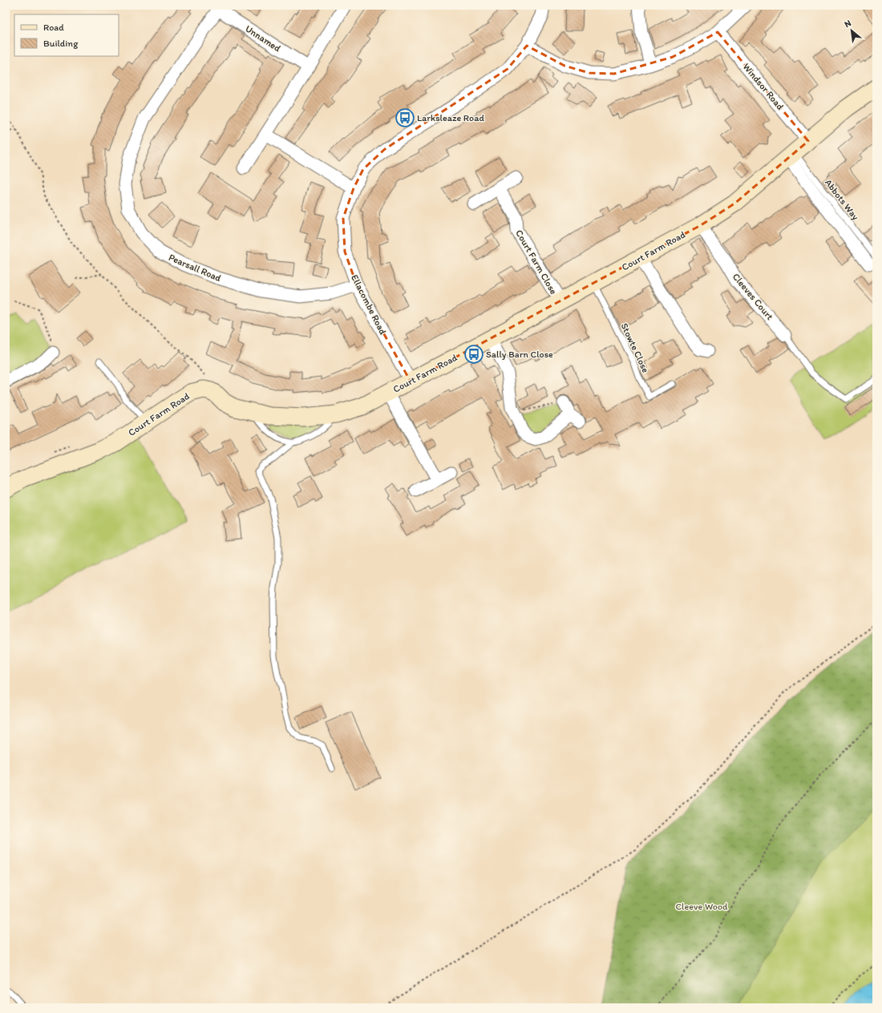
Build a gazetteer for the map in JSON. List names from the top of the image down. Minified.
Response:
{"streets":{"street":["Unnamed","Windsor Road","Court Farm Road","Court Farm Close","Pearsall Road","Cleeves Court","Ellacombe Road"],"lane":["Abbots Way","Stowte Close"]},"crossings":[["Unnamed","Pearsall Road"],["Windsor Road","Court Farm Road"],["Abbots Way","Court Farm Road"],["Court Farm Road","Court Farm Close"],["Court Farm Road","Cleeves Court"],["Court Farm Road","Ellacombe Road"],["Court Farm Road","Stowte Close"],["Pearsall Road","Ellacombe Road"]],"parks":["Cleeve Wood"],"places":{"bus stop":["Larksleaze Road","Sally Barn Close"]},"legend":["Road","Building"],"north":"top left"}
